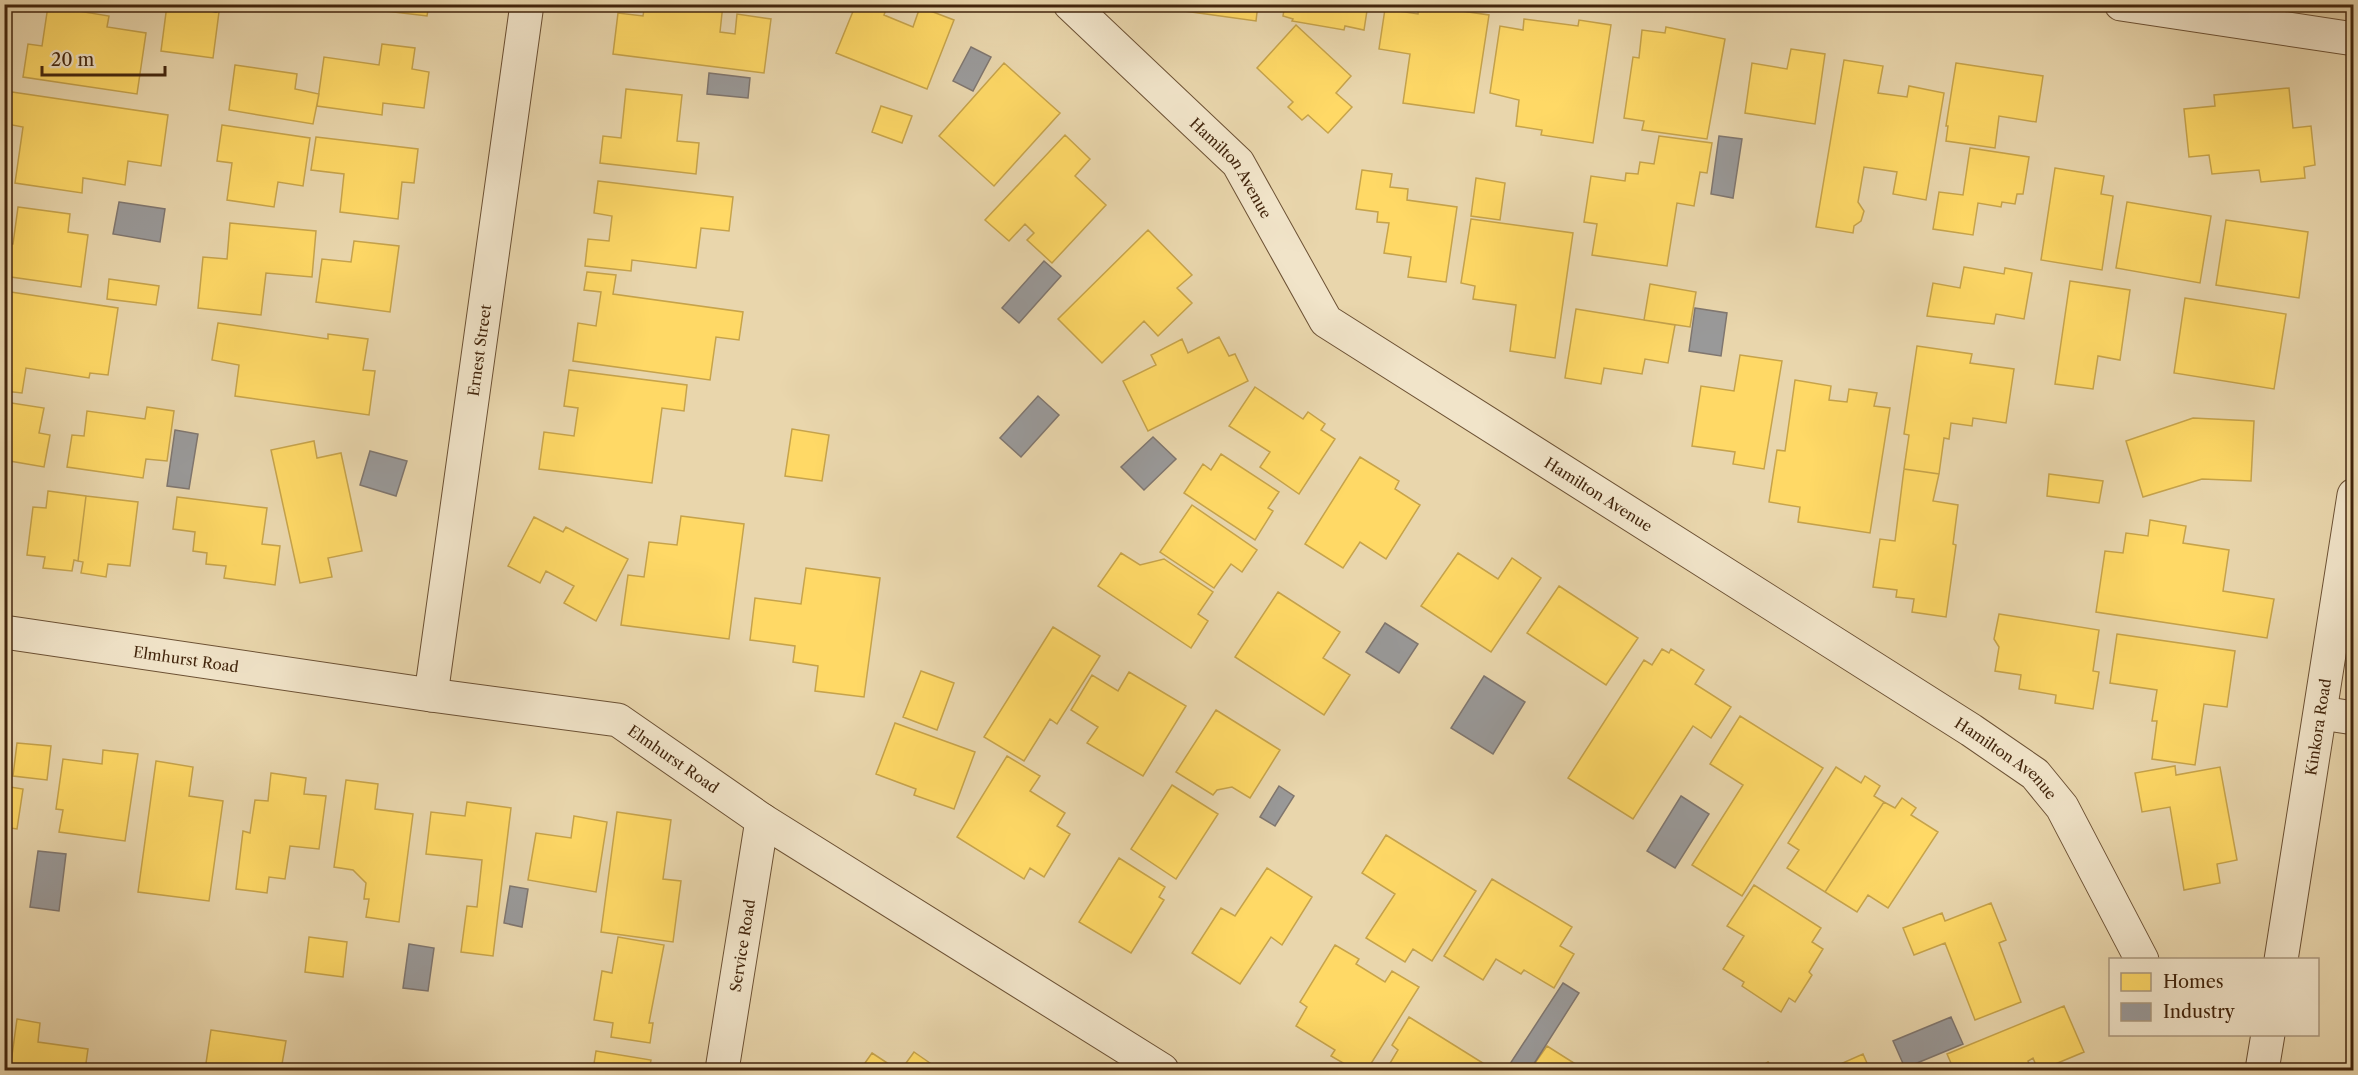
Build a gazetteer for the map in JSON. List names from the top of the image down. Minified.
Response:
{"streets":{"street":["Hamilton Avenue","Ernest Street","Elmhurst Road","Kinkora Road","Service Road"]},"crossings":[["Ernest Street","Elmhurst Road"],["Elmhurst Road","Service Road"]],"legend":["Homes","Industry"],"scale_bar":"20 m"}
